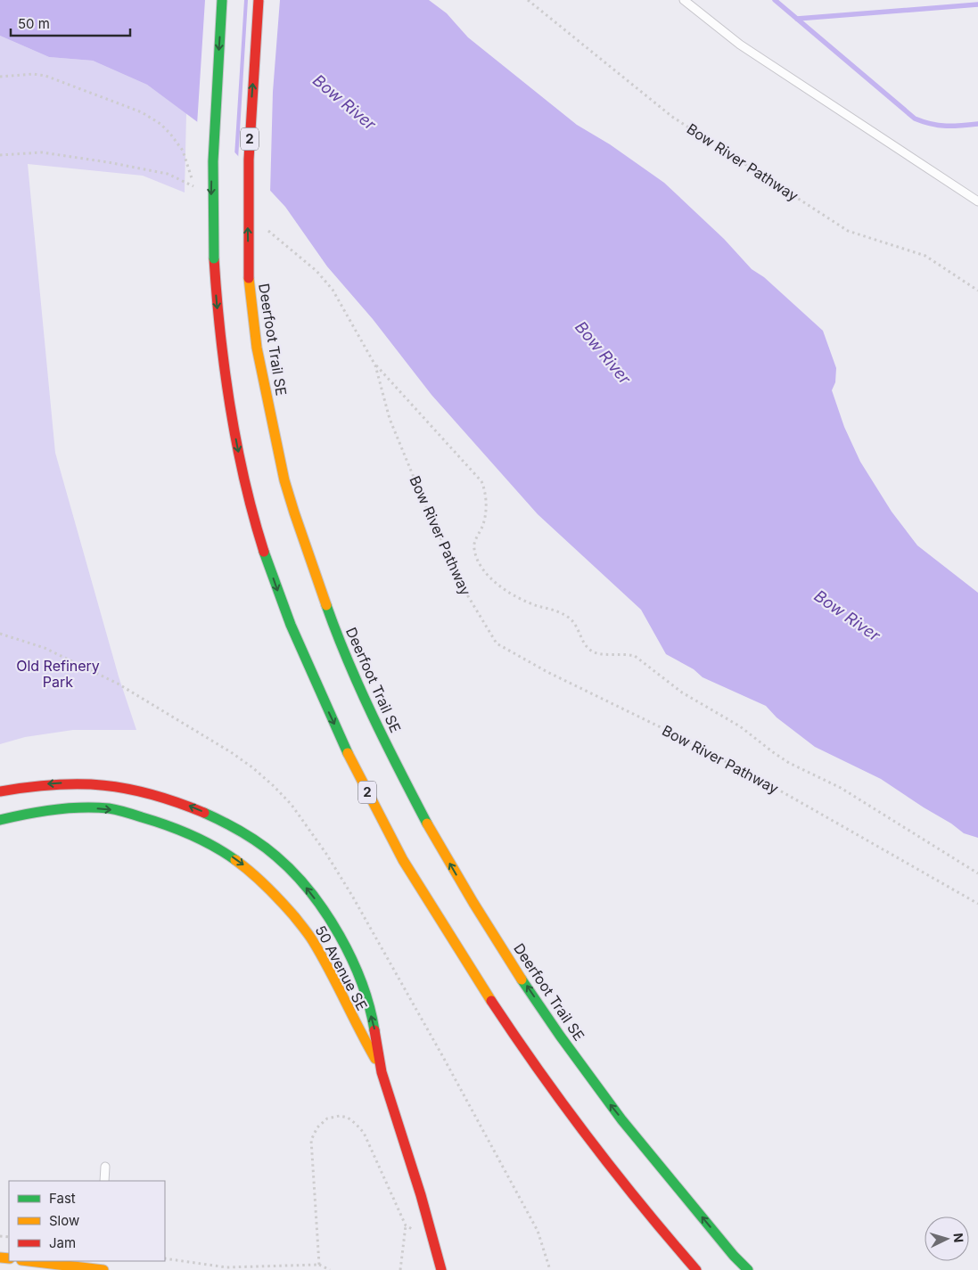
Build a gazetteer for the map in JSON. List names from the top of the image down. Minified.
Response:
{"streets":{"main road":["2","Deerfoot Trail SE","50 Avenue SE"],"path":["Bow River Pathway"]},"water":["Bow River"],"parks":["Old Refinery Park"],"legend":["Fast","Slow","Jam"],"scale_bar":"50 m","north":"right"}
